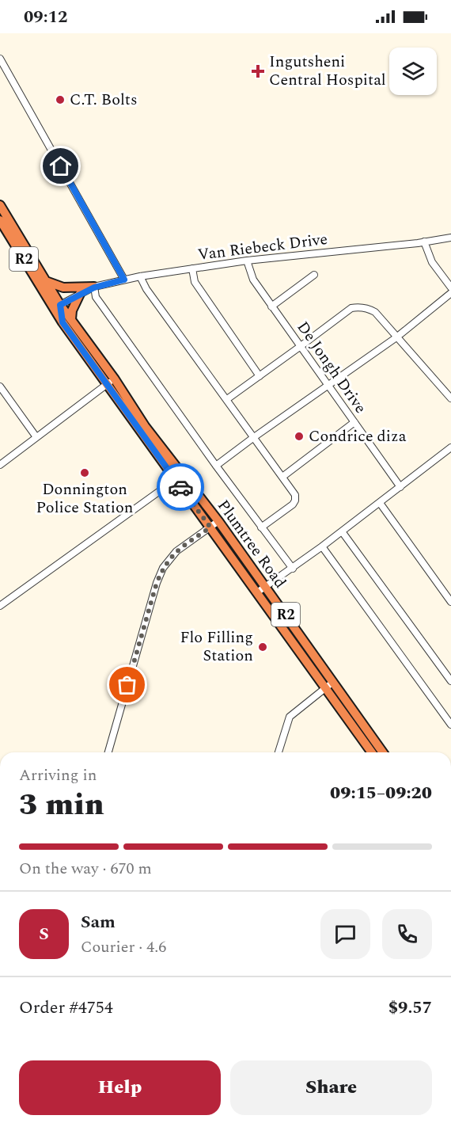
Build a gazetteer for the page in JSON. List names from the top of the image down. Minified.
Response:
{"streets":{"highway":["R2","Plumtree Road"],"street":["Van Riebeck Drive","De Jongh Drive"]},"crossings":[["Van Riebeck Drive","De Jongh Drive"],["Van Riebeck Drive","Plumtree Road"]],"places":{"health":["Ingutsheni Central Hospital"],"other":["C.T. Bolts","Condrice diza","Donnington Police Station","Flo Filling Station"]},"page":{"status":"09:12","heading":["3 min","Arriving in","09:15–09:20"],"panel":["Sam","Courier · 4.6","Order #4754","$9.57"],"bar":"On the way · 670 m","round":"S","buttons":["Help","Share"]}}
